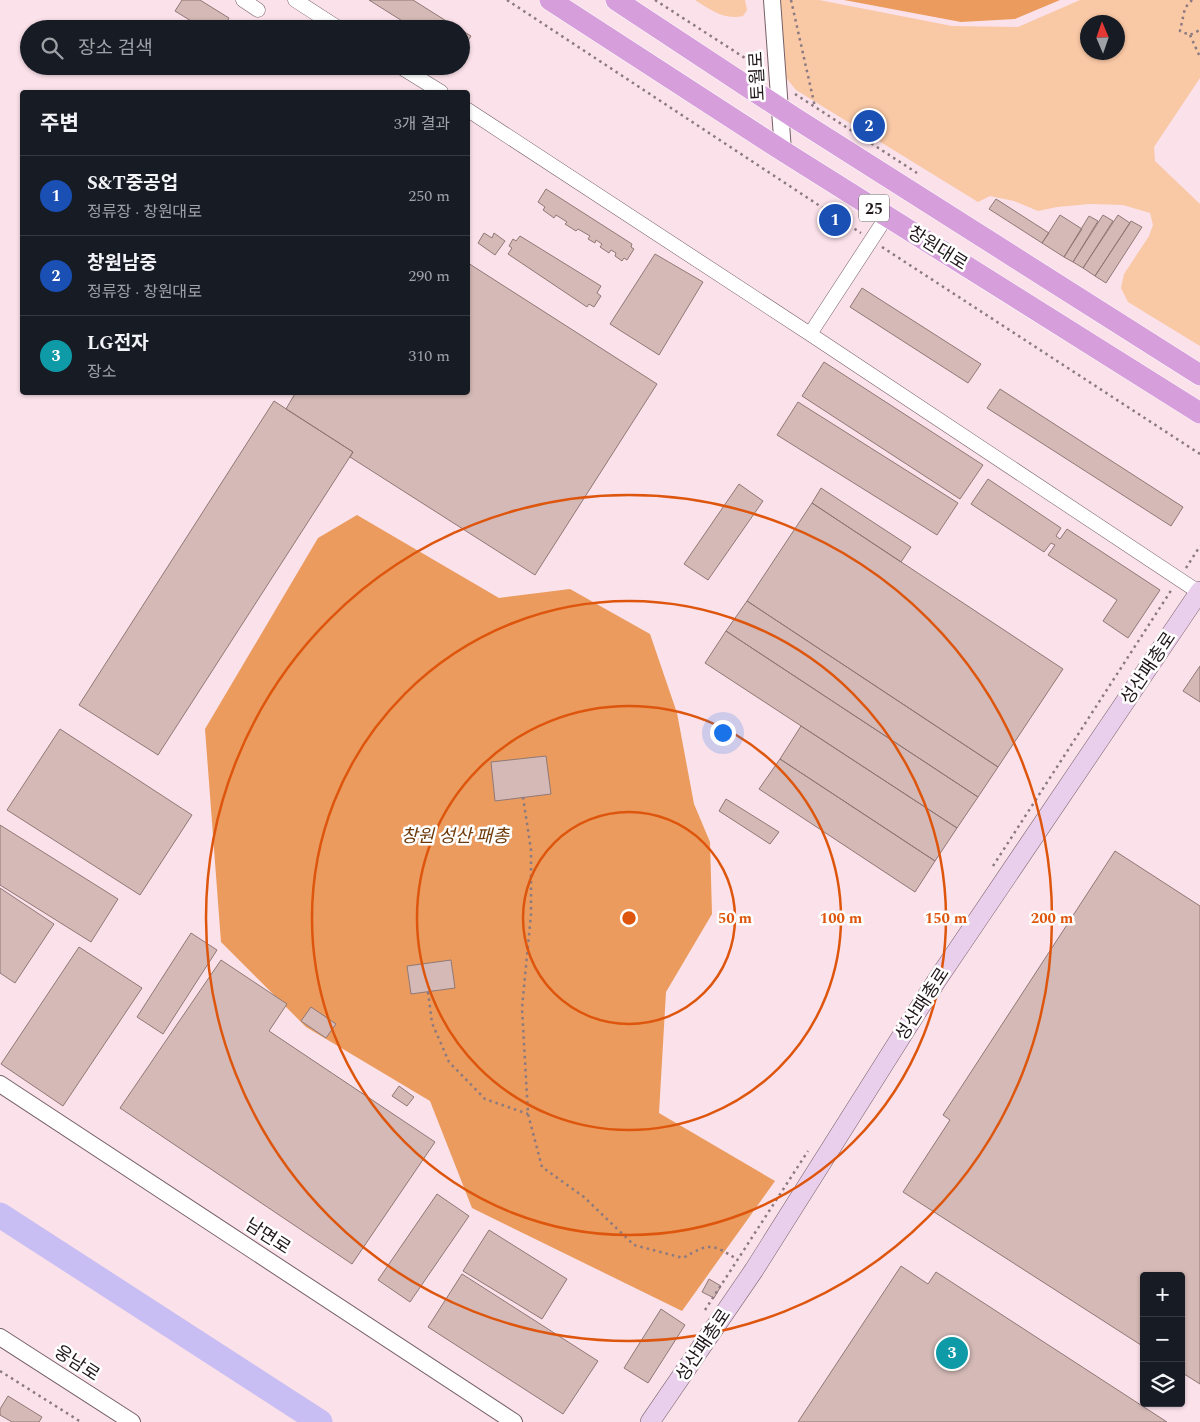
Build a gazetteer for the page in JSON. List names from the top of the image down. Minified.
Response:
{"streets":{"main road":["25","창원대로","성산패총로"],"street":["토월로","남면로","웅남로"]},"crossings":[["토월로","창원대로"]],"parks":["창원 성산 패총"],"north":"top","page":{"search":"장소 검색","heading":["주변","3개 결과"],"pins":["2","1","3"],"list":[{"mark":"1","name":"S&T중공업","note":"정류장 · 창원대로","value":"250 m"},{"mark":"2","name":"창원남중","note":"정류장 · 창원대로","value":"290 m"},{"mark":"3","name":"LG전자","note":"장소","value":"310 m"}],"map_buttons":["+","−"]},"rings":["50 m","100 m","150 m","200 m"]}
